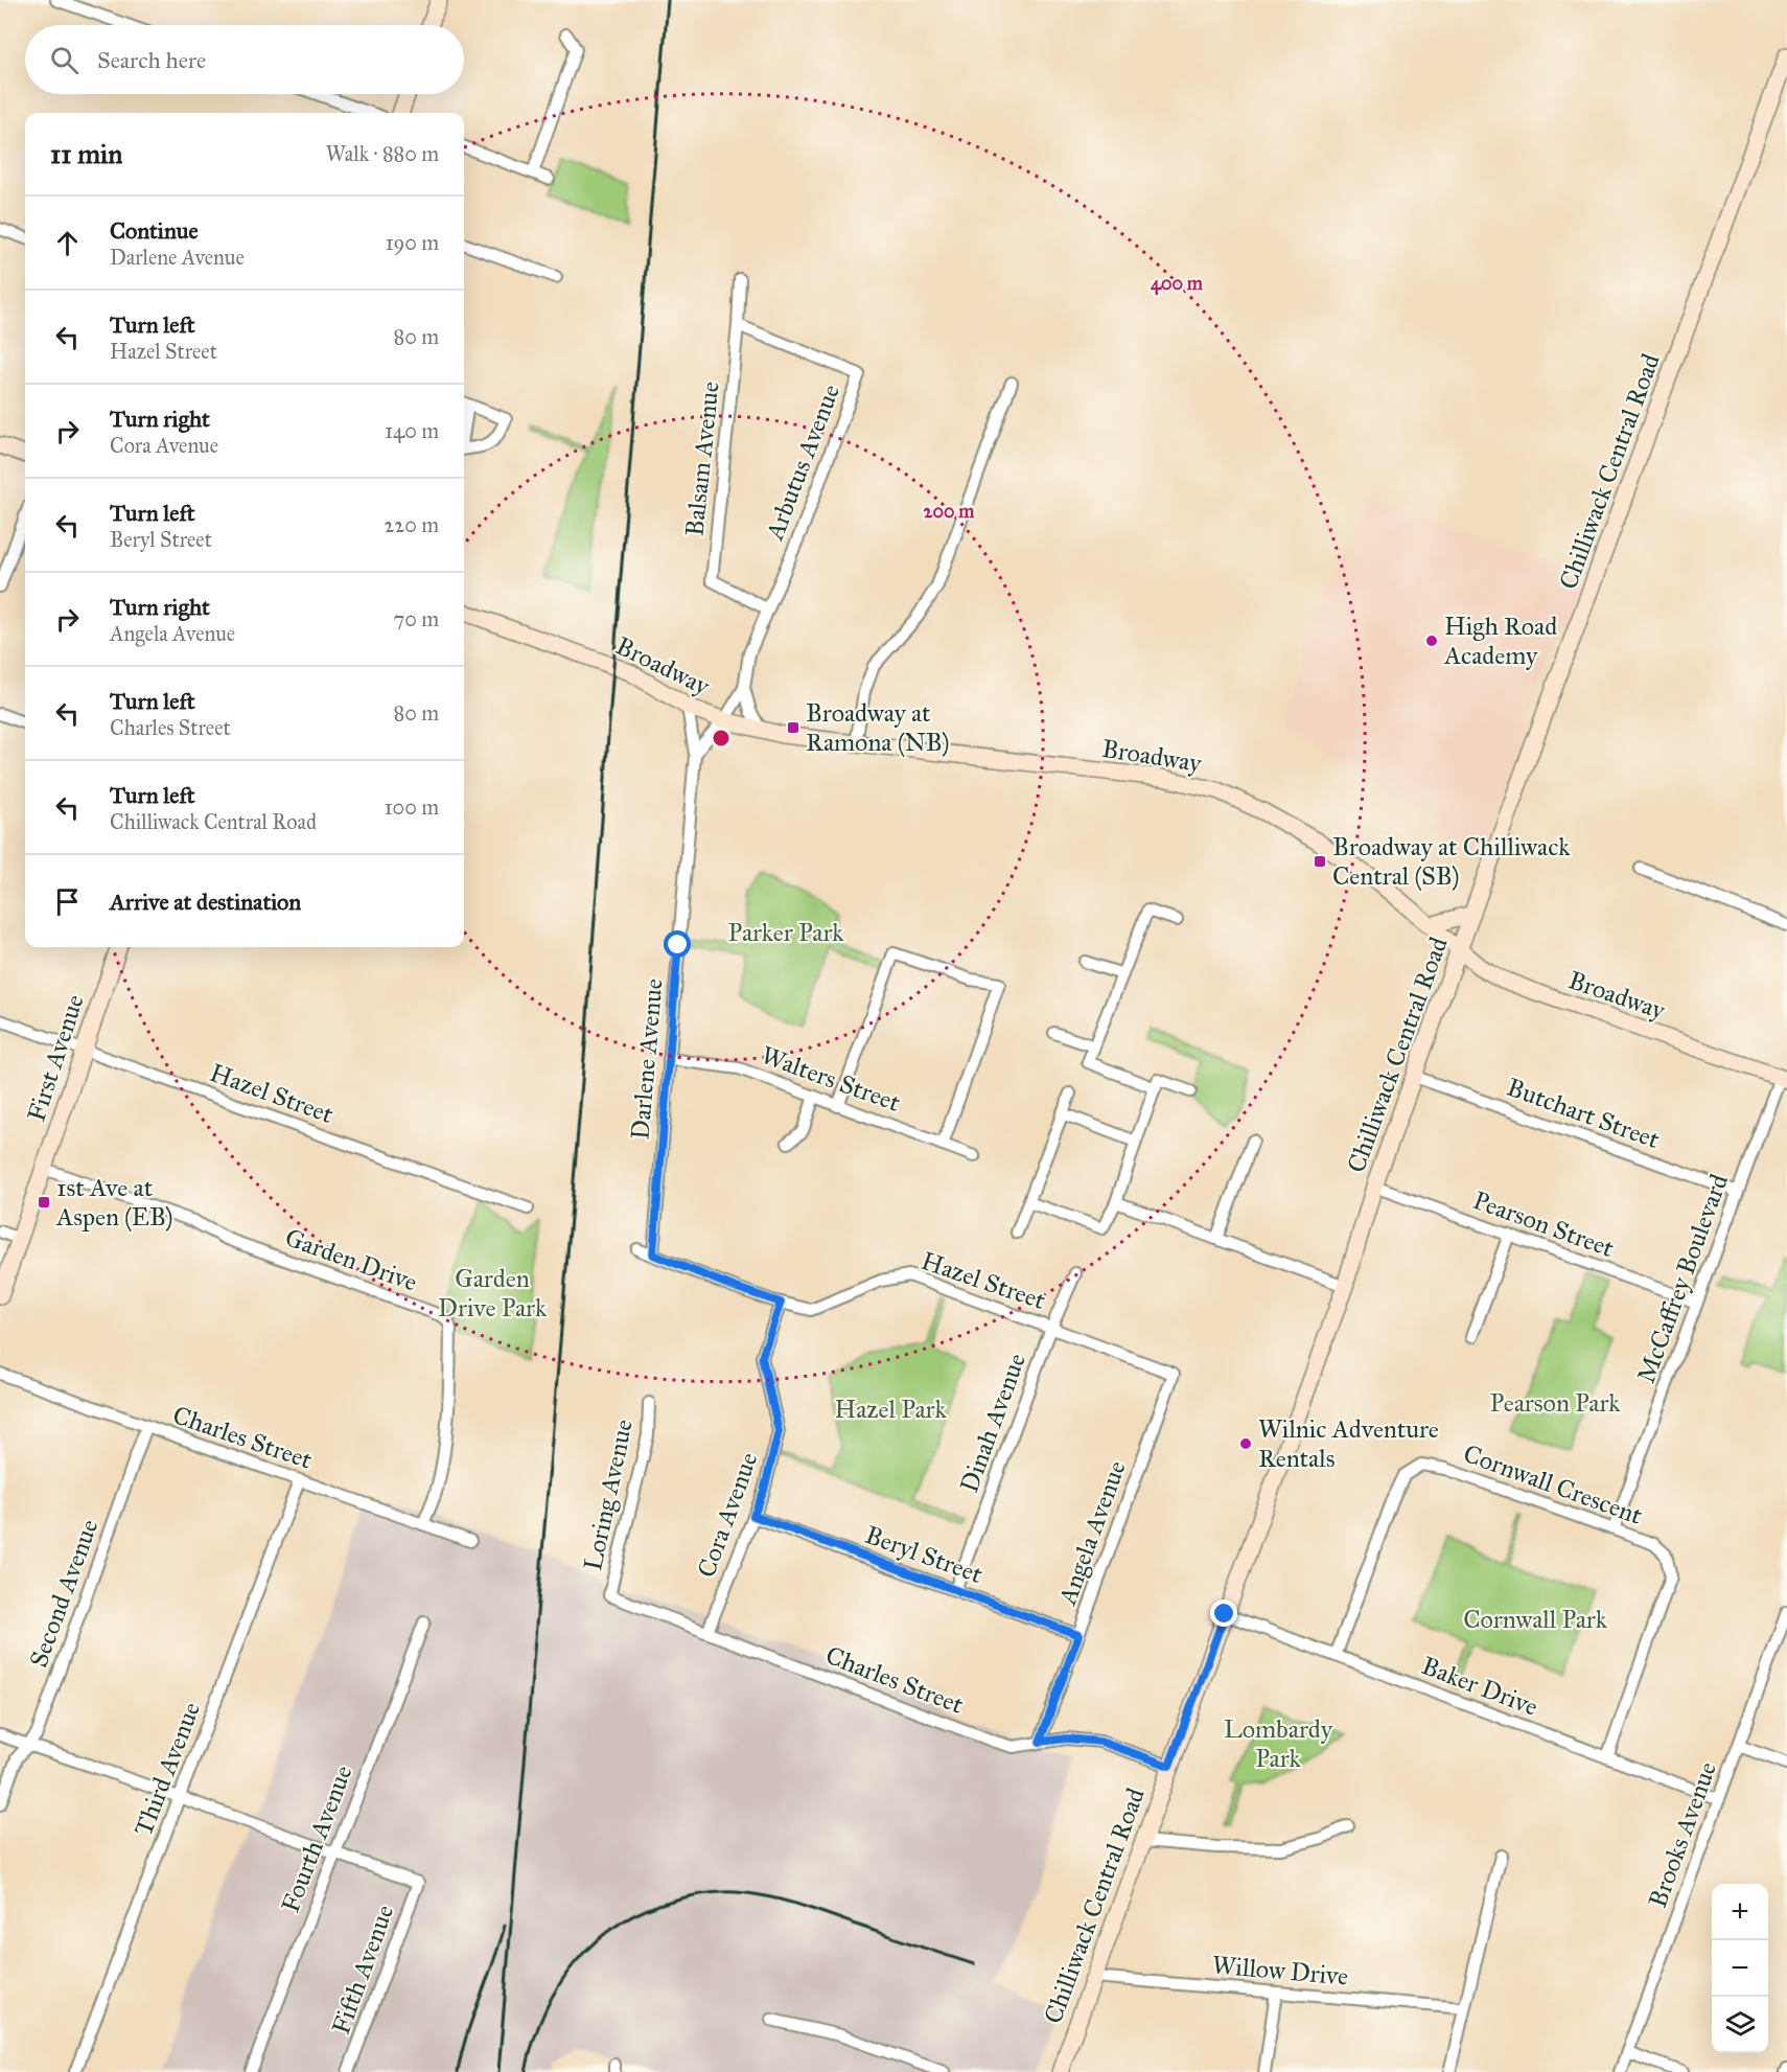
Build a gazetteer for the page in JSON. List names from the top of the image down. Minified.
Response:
{"streets":{"street":["Balsam Avenue","Arbutus Avenue","Chilliwack Central Road","Broadway","First Avenue","Darlene Avenue","Walters Street","Hazel Street","Butchart Street","Pearson Street","Garden Drive","McCaffrey Boulevard","Dinah Avenue","Charles Street","Cornwall Crescent","Loring Avenue","Cora Avenue","Angela Avenue","Beryl Street","Second Avenue","Baker Drive","Third Avenue","Brooks Avenue","Fourth Avenue","Fifth Avenue","Willow Drive"]},"crossings":[["Balsam Avenue","Arbutus Avenue"],["Arbutus Avenue","Broadway"],["Chilliwack Central Road","Broadway"],["Chilliwack Central Road","Butchart Street"],["Chilliwack Central Road","Pearson Street"],["Chilliwack Central Road","Charles Street"],["Chilliwack Central Road","Baker Drive"],["Chilliwack Central Road","Willow Drive"],["Broadway","Darlene Avenue"],["Broadway","McCaffrey Boulevard"],["First Avenue","Hazel Street"],["First Avenue","Garden Drive"],["Darlene Avenue","Walters Street"],["Darlene Avenue","Hazel Street"],["Hazel Street","Dinah Avenue"],["Hazel Street","Cora Avenue"],["Hazel Street","Angela Avenue"],["Butchart Street","McCaffrey Boulevard"],["Pearson Street","McCaffrey Boulevard"],["Garden Drive","Charles Street"],["McCaffrey Boulevard","Cornwall Crescent"],["Dinah Avenue","Beryl Street"],["Charles Street","Loring Avenue"],["Charles Street","Cora Avenue"],["Charles Street","Angela Avenue"],["Charles Street","Second Avenue"],["Charles Street","Third Avenue"],["Cornwall Crescent","Baker Drive"],["Cora Avenue","Beryl Street"],["Angela Avenue","Beryl Street"],["Baker Drive","Brooks Avenue"],["Fourth Avenue","Fifth Avenue"]],"parks":["Parker Park","Garden Drive Park","Pearson Park","Hazel Park","Cornwall Park","Lombardy Park"],"places":{"other":["High Road Academy","Wilnic Adventure Rentals"],"transit":["Broadway at Ramona (NB)","Broadway at Chilliwack Central (SB)","1st Ave at Aspen (EB)"]},"page":{"search":"Search here","heading":["11 min","Walk · 880 m"],"list":[["Continue","Darlene Avenue","190 m"],["Turn left","Hazel Street","80 m"],["Turn right","Cora Avenue","140 m"],["Turn left","Beryl Street","220 m"],["Turn right","Angela Avenue","70 m"],["Turn left","Charles Street","80 m"],["Turn left","Chilliwack Central Road","100 m"],"Arrive at destination"],"map_buttons":["+","−"]},"rings":["400 m","200 m"]}
